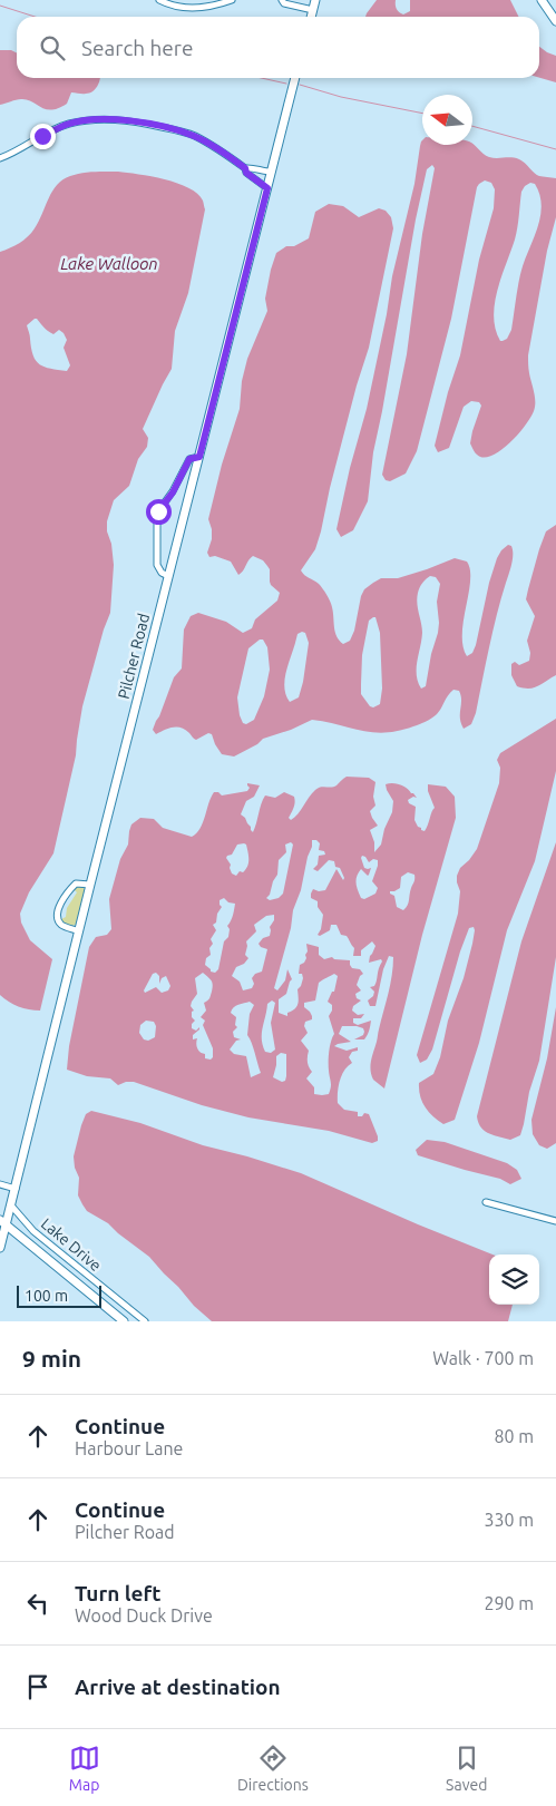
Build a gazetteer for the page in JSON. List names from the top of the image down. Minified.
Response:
{"streets":{"street":["Pilcher Road","Lake Drive"]},"crossings":[["Pilcher Road","Lake Drive"]],"water":["Lake Walloon"],"scale_bar":"100 m","north":"left","page":{"search":"Search here","scale":"100 m","heading":["9 min","Walk · 700 m"],"list":[["Continue","Harbour Lane","80 m"],["Continue","Pilcher Road","330 m"],["Turn left","Wood Duck Drive","290 m"],"Arrive at destination"],"nav":["Map","Directions","Saved"]}}
